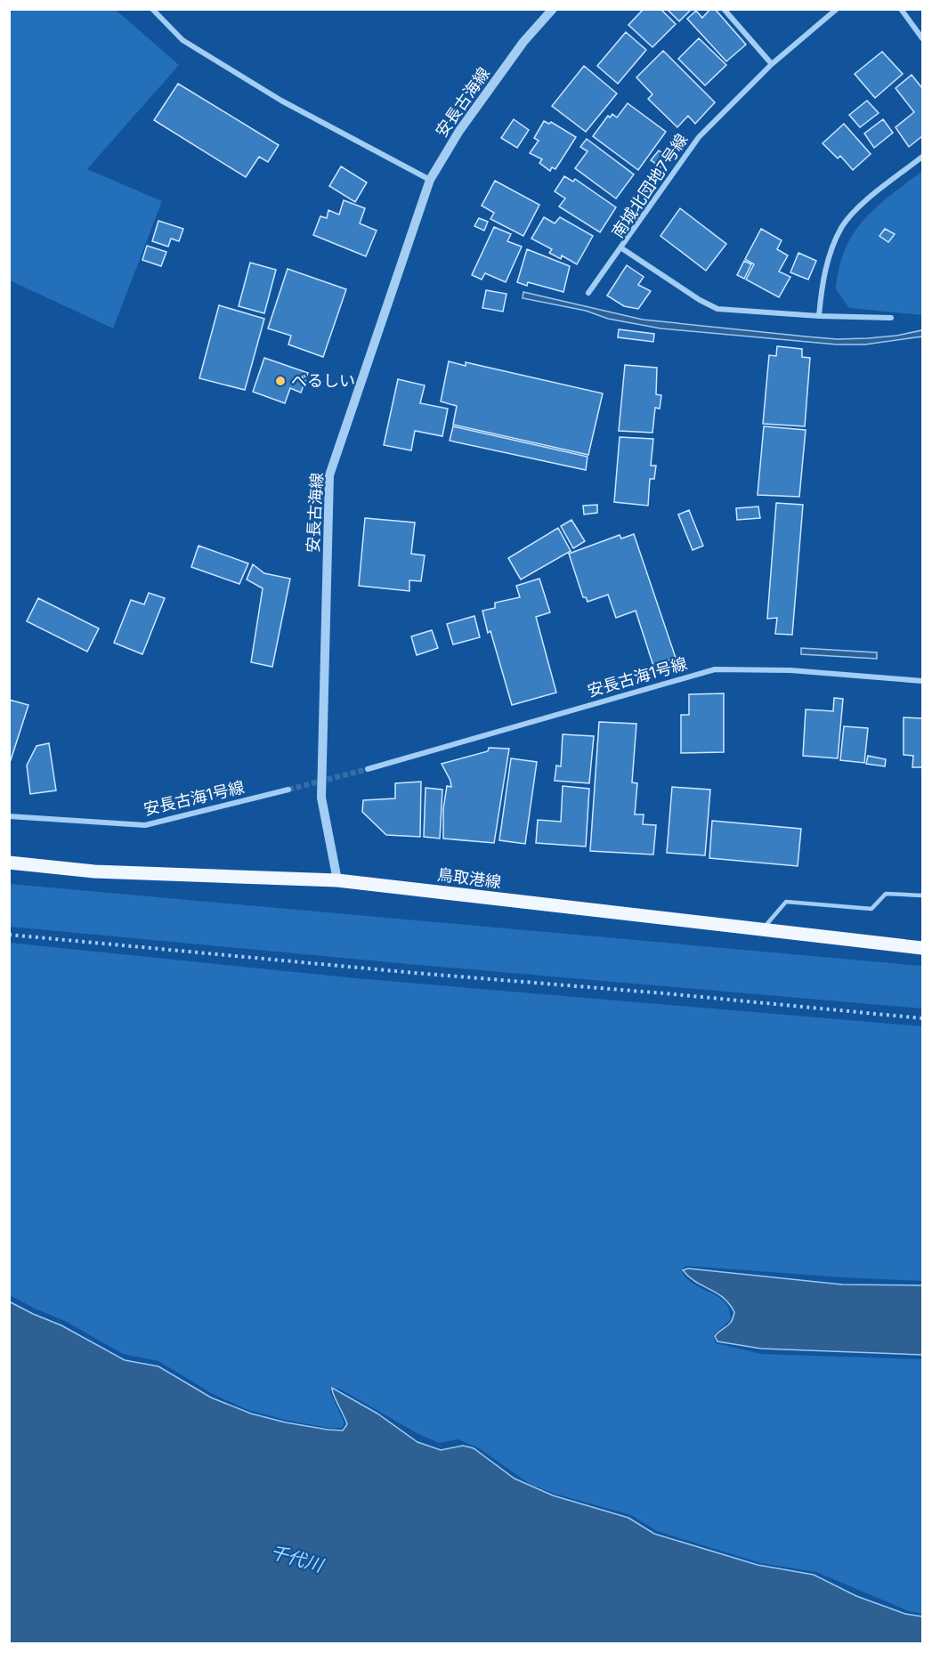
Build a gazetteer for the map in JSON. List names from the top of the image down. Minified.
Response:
{"streets":{"main road":["鳥取港線"],"street":["安長古海線","南城北団地7号線","安長古海1号線"]},"crossings":[["安長古海線","鳥取港線"]],"water":["千代川"],"places":["べるしい"]}
